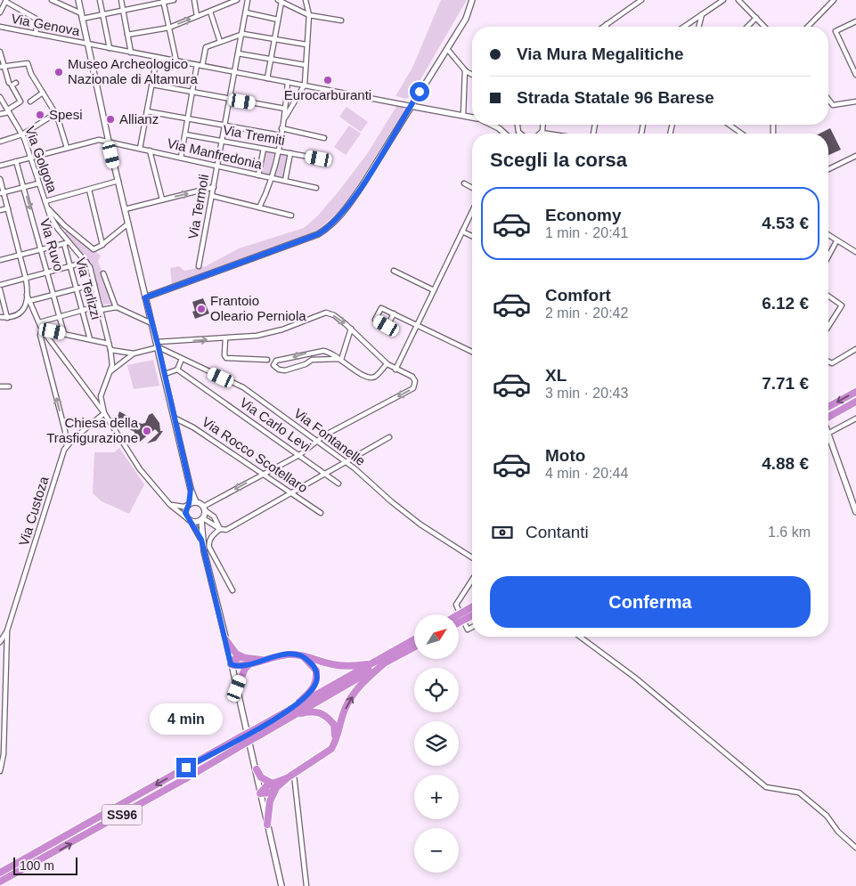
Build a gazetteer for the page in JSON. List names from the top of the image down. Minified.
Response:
{"streets":{"highway":["SS96"],"street":["Via Genova","Via Tremiti","Via Manfredonia","Via Golgota","Via Termoli","Via Ruvo","Via Terlizzi","Via Carlo Levi","Via Fontanelle","Via Rocco Scotellaro","Via Custoza"]},"crossings":[["Via Genova","Via Termoli"],["Via Tremiti","Via Termoli"],["Via Manfredonia","Via Golgota"],["Via Manfredonia","Via Termoli"],["Via Manfredonia","Via Ruvo"]],"places":["Museo Archeologico Nazionale di Altamura","Eurocarburanti","Spesi","Allianz","Frantoio Oleario Perniola","Chiesa della Trasfigurazione"],"scale_bar":"100 m","north":"top right","page":{"banner":["Via Mura Megalitiche","Strada Statale 96 Barese"],"heading":"Scegli la corsa","list":[{"name":"Economy","note":"1 min · 20:41","value":"4.53 €"},{"name":"Comfort","note":"2 min · 20:42","value":"6.12 €"},{"name":"XL","note":"3 min · 20:43","value":"7.71 €"},{"name":"Moto","note":"4 min · 20:44","value":"4.88 €"}],"pay":["Contanti","1.6 km"],"buttons":"Conferma","map_buttons":["+","−"],"bubble":"4 min","scale":"100 m"}}
